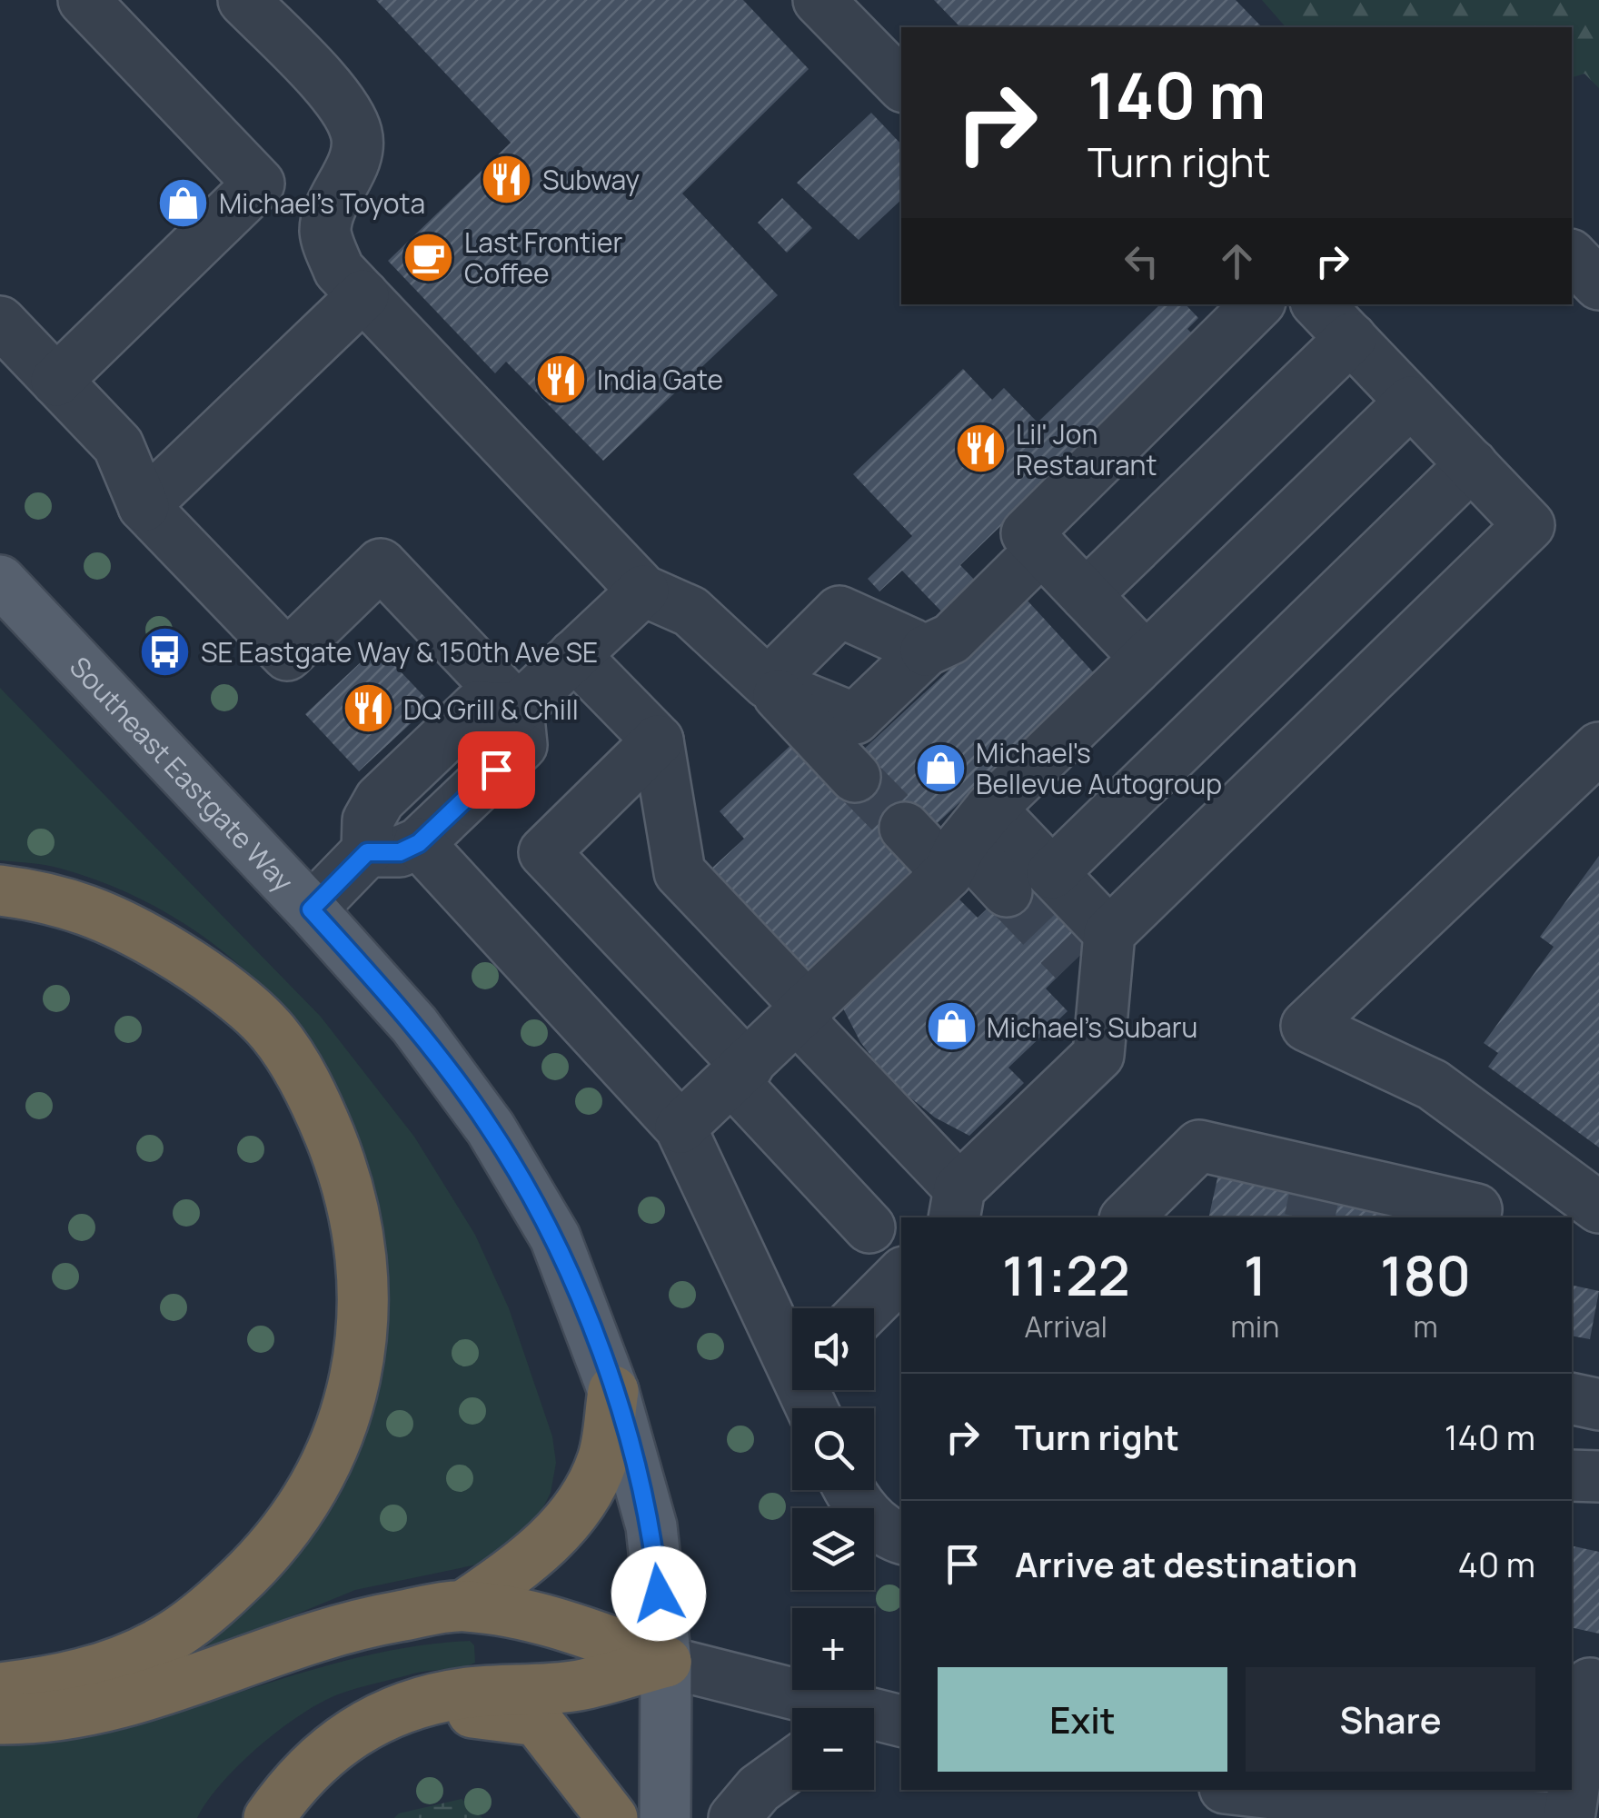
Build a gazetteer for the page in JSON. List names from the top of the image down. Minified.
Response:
{"streets":{"main road":["Southeast Eastgate Way"]},"places":{"restaurant":["Subway","India Gate","Lil' Jon Restaurant","DQ Grill & Chill"],"shop":["Michael's Toyota","Michael's Bellevue Autogroup","Michael's Subaru"],"cafe":["Last Frontier Coffee"],"bus stop":["SE Eastgate Way & 150th Ave SE"]},"page":{"turn":["140 m","Turn right"],"eta":["11:22","Arrival","1","min","180","m"],"map_buttons":["+","−"],"list":[{"name":"Turn right","value":"140 m"},{"name":"Arrive at destination","value":"40 m"}],"buttons":["Exit","Share"]}}
